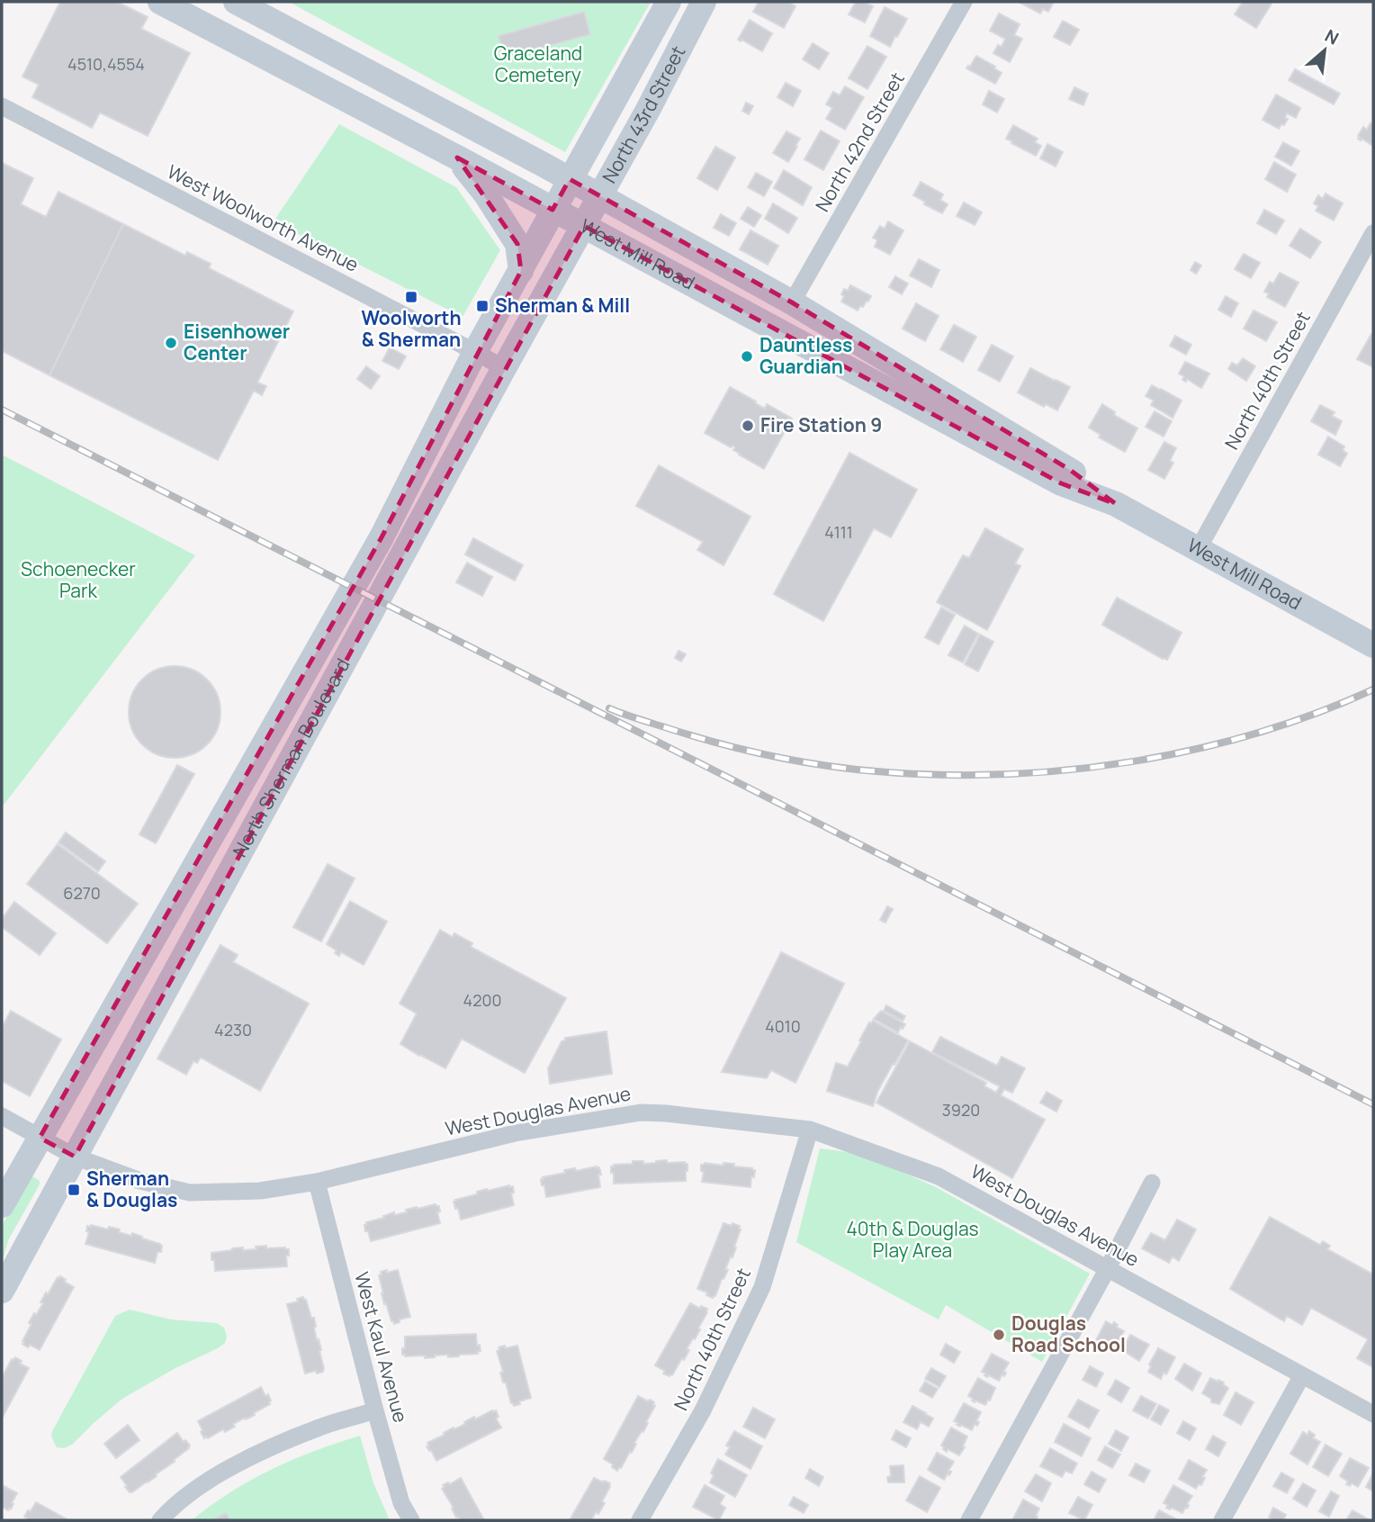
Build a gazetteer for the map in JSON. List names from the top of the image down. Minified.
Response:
{"streets":{"main road":["North 43rd Street","West Mill Road","North Sherman Boulevard"],"street":["North 42nd Street","West Woolworth Avenue","North 40th Street","West Douglas Avenue","West Kaul Avenue"]},"crossings":[["North 43rd Street","West Mill Road"],["North 43rd Street","North Sherman Boulevard"],["North 42nd Street","West Mill Road"],["West Woolworth Avenue","North Sherman Boulevard"],["West Mill Road","North 40th Street"],["West Mill Road","North Sherman Boulevard"],["North 40th Street","West Douglas Avenue"],["North Sherman Boulevard","West Douglas Avenue"],["West Douglas Avenue","West Kaul Avenue"]],"parks":["Graceland Cemetery","Schoenecker Park","40th & Douglas Play Area"],"places":{"transit":["Woolworth & Sherman","Sherman & Mill","Sherman & Douglas"],"other":["Eisenhower Center","Dauntless Guardian","Fire Station 9","Douglas Road School"]},"house_numbers":["4510,4554","4111","6270","4200","4010","4230","3920"],"north":"top right"}
